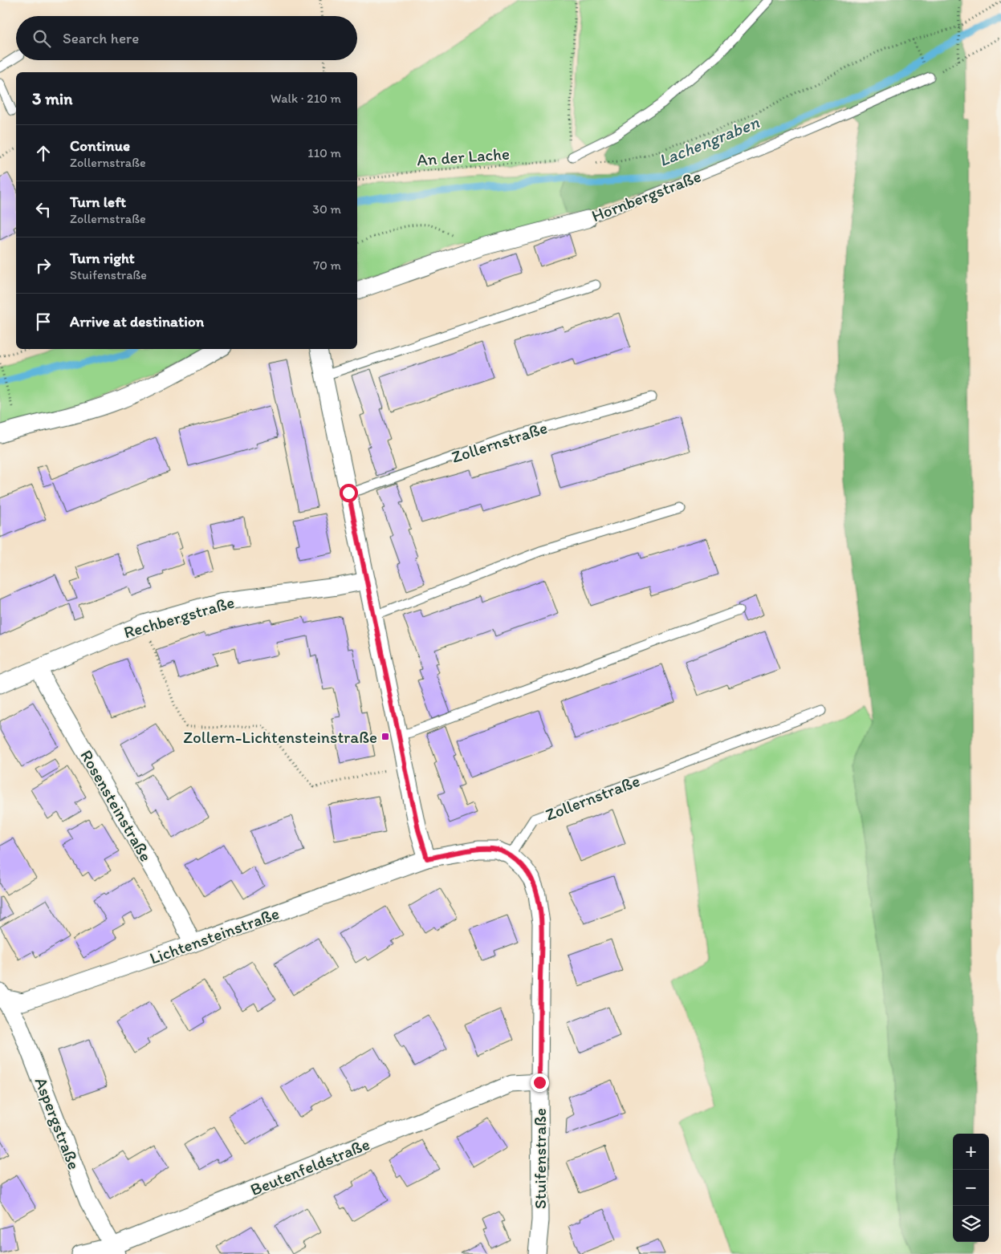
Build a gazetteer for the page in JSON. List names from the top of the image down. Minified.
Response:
{"streets":{"street":["Hornbergstraße","Rechbergstraße","Rosensteinstraße","Lichtensteinstraße","Aspergstraße","Stuifenstraße","Beutenfeldstraße"],"lane":["Zollernstraße"],"path":["An der Lache"]},"crossings":[["Zollernstraße","Stuifenstraße"],["Rechbergstraße","Rosensteinstraße"],["Rosensteinstraße","Lichtensteinstraße"],["Lichtensteinstraße","Aspergstraße"],["Aspergstraße","Beutenfeldstraße"],["Stuifenstraße","Beutenfeldstraße"]],"water":["Lachengraben"],"places":{"transit":["Zollern-Lichtensteinstraße"]},"page":{"search":"Search here","heading":["3 min","Walk · 210 m"],"list":[["Continue","Zollernstraße","110 m"],["Turn left","Zollernstraße","30 m"],["Turn right","Stuifenstraße","70 m"],"Arrive at destination"],"map_buttons":["+","−"]}}
